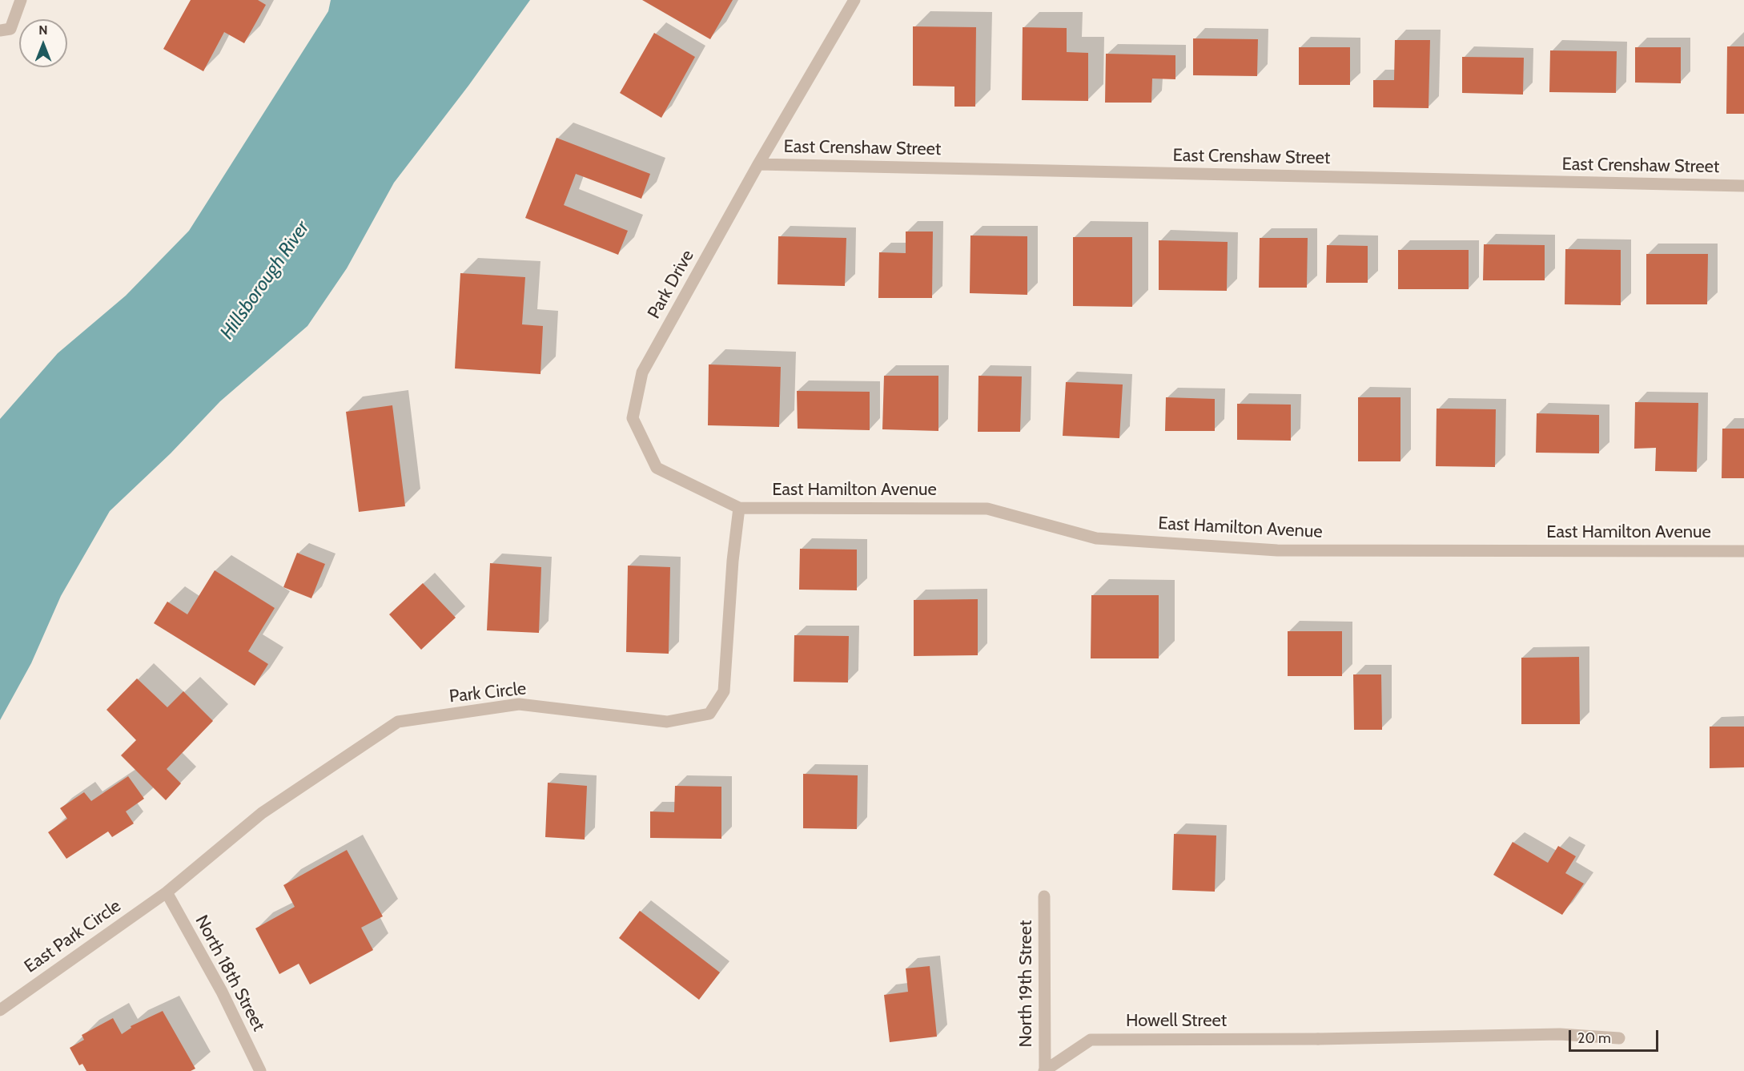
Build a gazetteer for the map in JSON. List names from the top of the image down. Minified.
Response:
{"streets":{"street":["East Crenshaw Street","Park Drive","East Hamilton Avenue","Park Circle","East Park Circle","North 18th Street","North 19th Street","Howell Street"]},"crossings":[["East Crenshaw Street","Park Drive"],["Park Drive","East Hamilton Avenue"],["Park Drive","Park Circle"],["East Hamilton Avenue","Park Circle"],["Park Circle","East Park Circle"],["Park Circle","North 18th Street"],["East Park Circle","North 18th Street"],["North 19th Street","Howell Street"]],"water":["Hillsborough River"],"scale_bar":"20 m","north":"top"}
